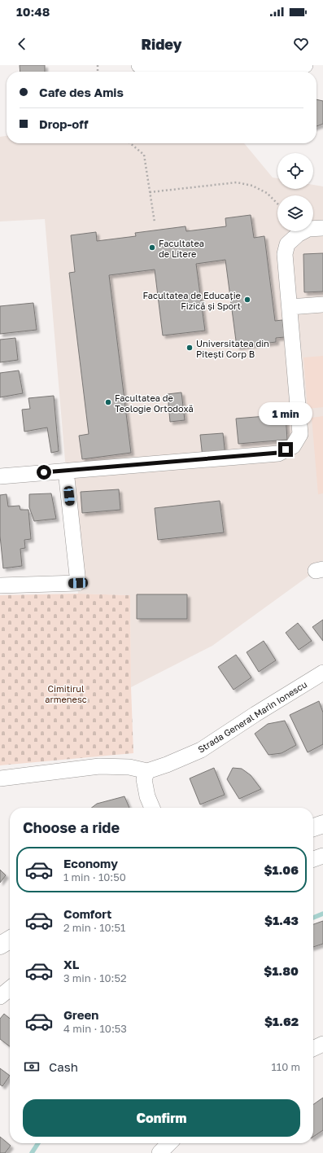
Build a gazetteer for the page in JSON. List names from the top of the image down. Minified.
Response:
{"streets":{"street":["Strada General Marin Ionescu"]},"parks":["Cimitirul armenesc"],"places":["Facultatea de Litere","Facultatea de Educație Fizică și Sport","Universitatea din Pitești Corp B","Facultatea de Teologie Ortodoxă"],"page":{"status":"10:48","header":"Ridey","banner":["Cafe des Amis","Drop-off"],"bubble":"1 min","heading":"Choose a ride","list":[{"name":"Economy","note":"1 min · 10:50","value":"$1.06"},{"name":"Comfort","note":"2 min · 10:51","value":"$1.43"},{"name":"XL","note":"3 min · 10:52","value":"$1.80"},{"name":"Green","note":"4 min · 10:53","value":"$1.62"}],"pay":["Cash","110 m"],"buttons":"Confirm"}}
